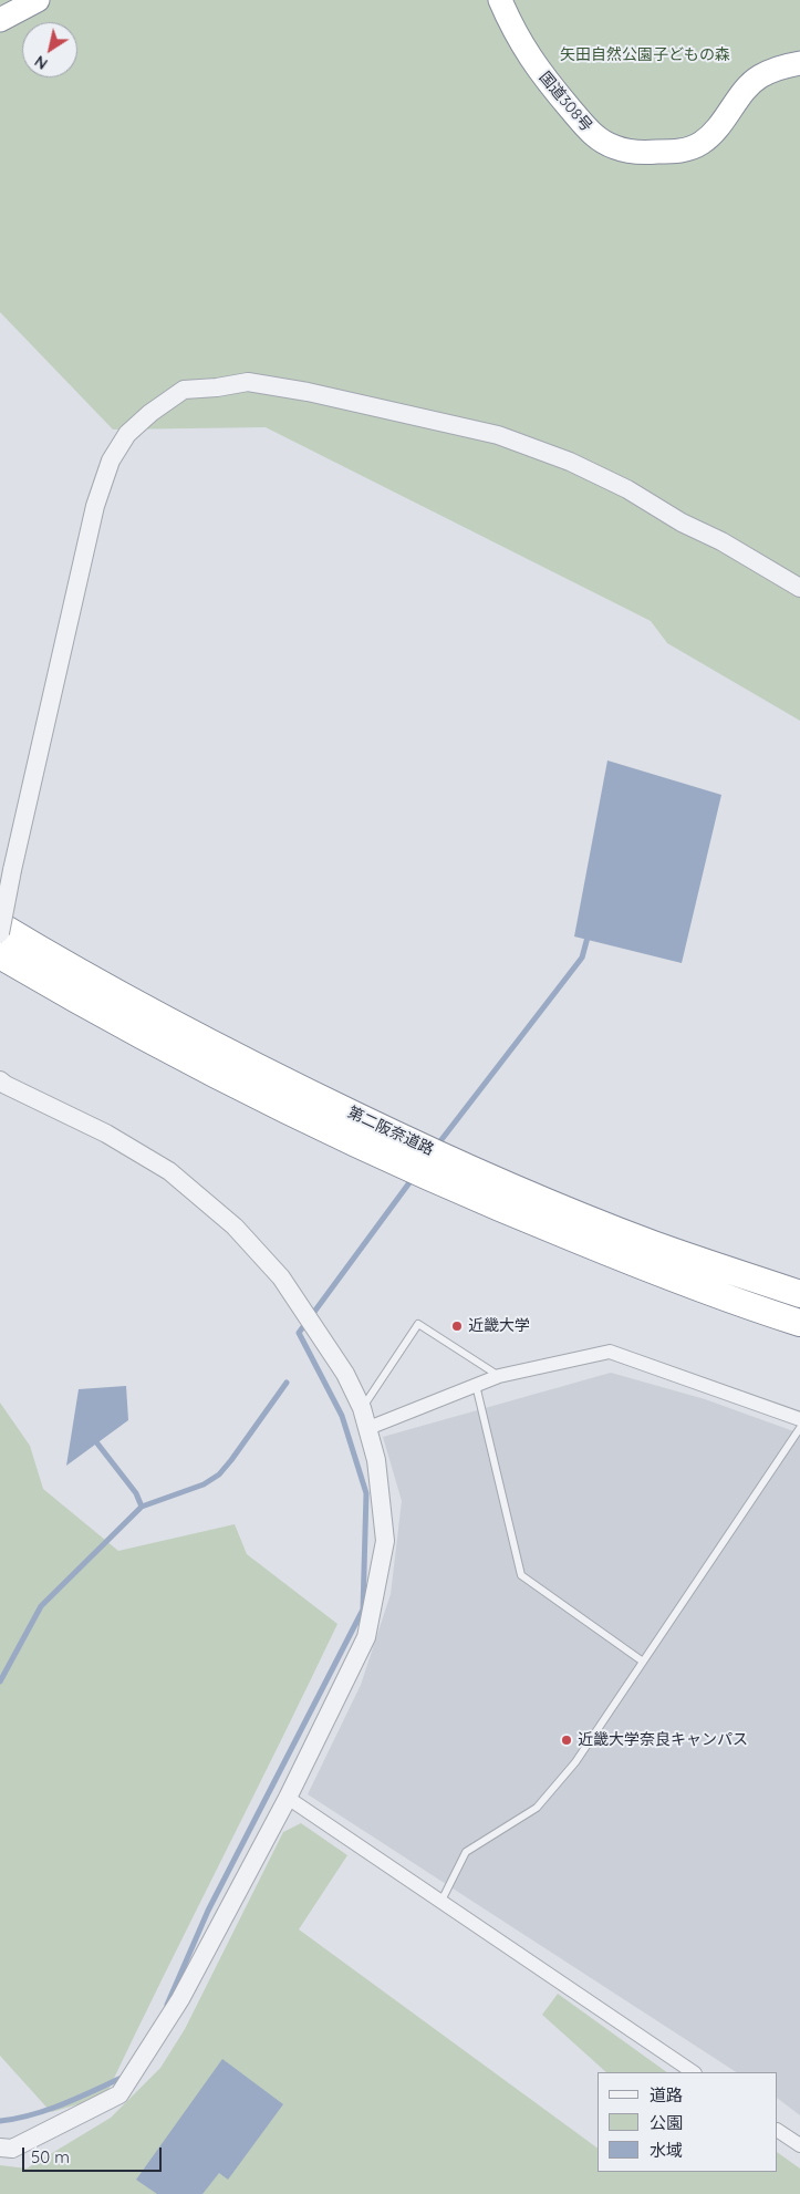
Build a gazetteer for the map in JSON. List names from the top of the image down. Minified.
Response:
{"streets":{"highway":["国道308号","第二阪奈道路"]},"parks":["矢田自然公園子どもの森"],"places":["近畿大学","近畿大学奈良キャンパス"],"legend":["道路","公園","水域"],"scale_bar":"50 m","north":"bottom left"}
